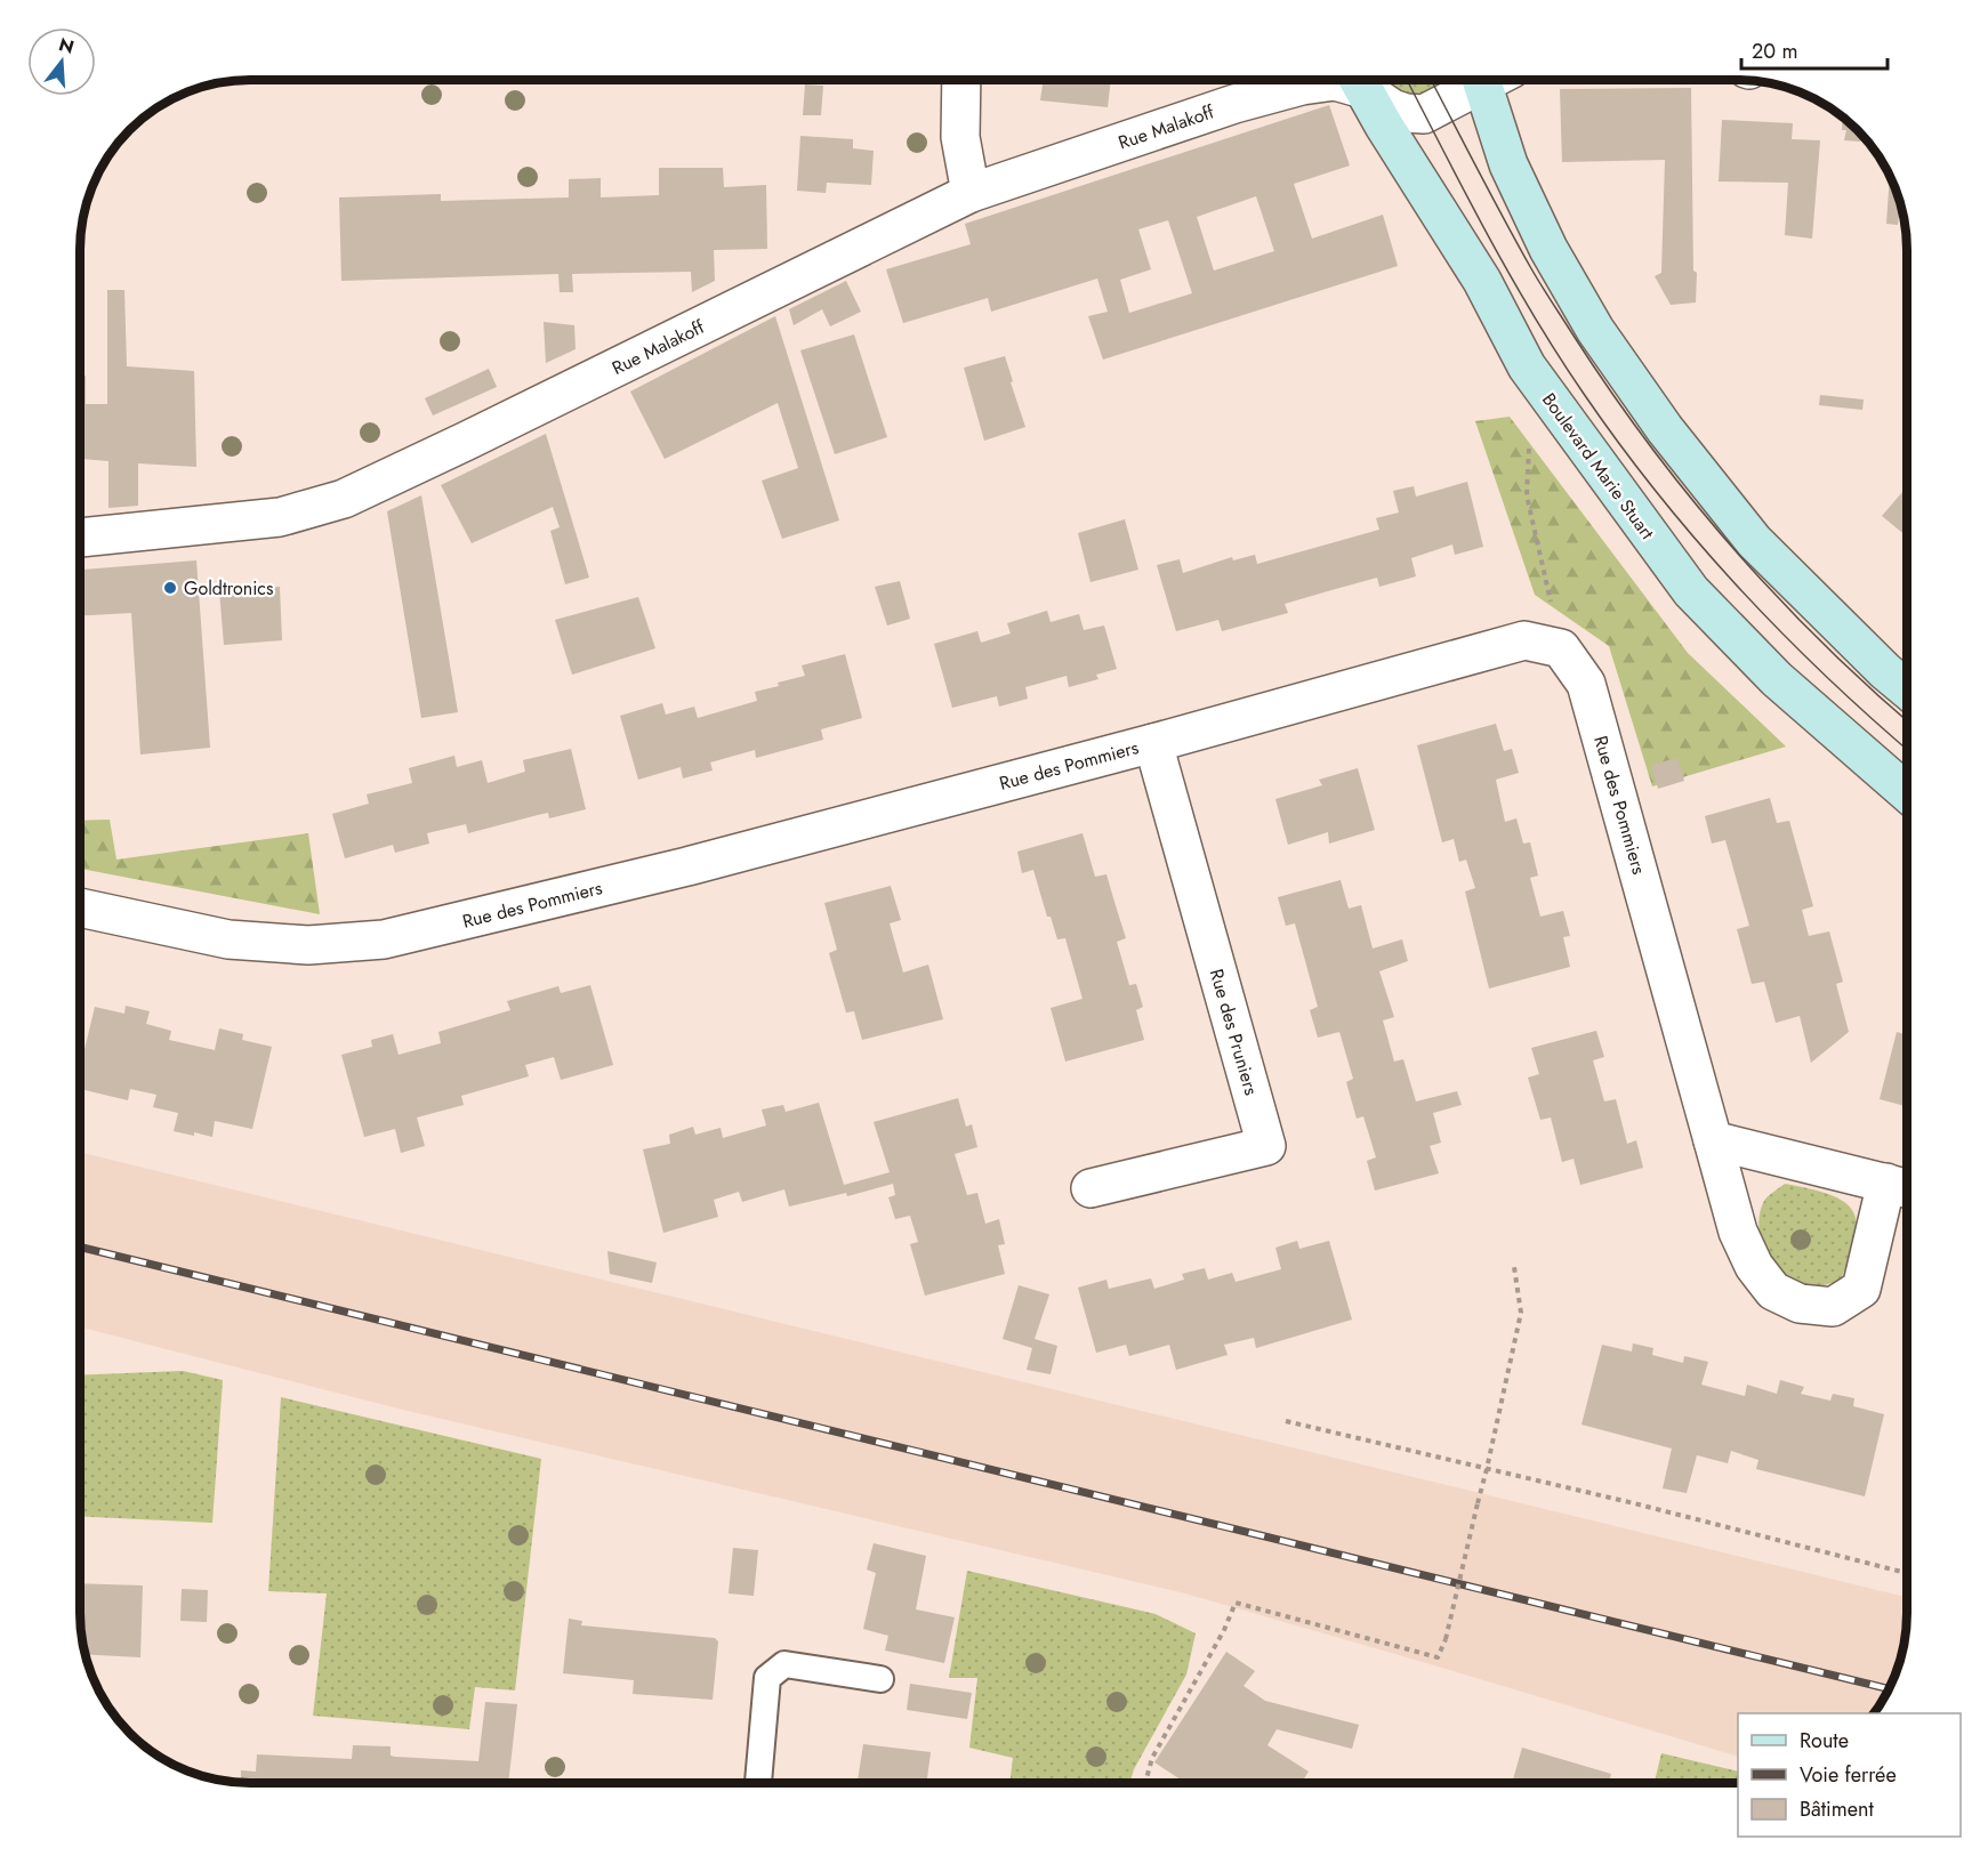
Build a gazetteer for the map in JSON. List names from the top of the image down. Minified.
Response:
{"streets":{"main road":["Boulevard Marie Stuart"],"street":["Rue Malakoff","Rue des Pommiers","Rue des Pruniers"]},"crossings":[["Rue des Pommiers","Rue des Pruniers"]],"places":["Goldtronics"],"legend":["Route","Voie ferrée","Bâtiment"],"scale_bar":"20 m","north":"top"}
